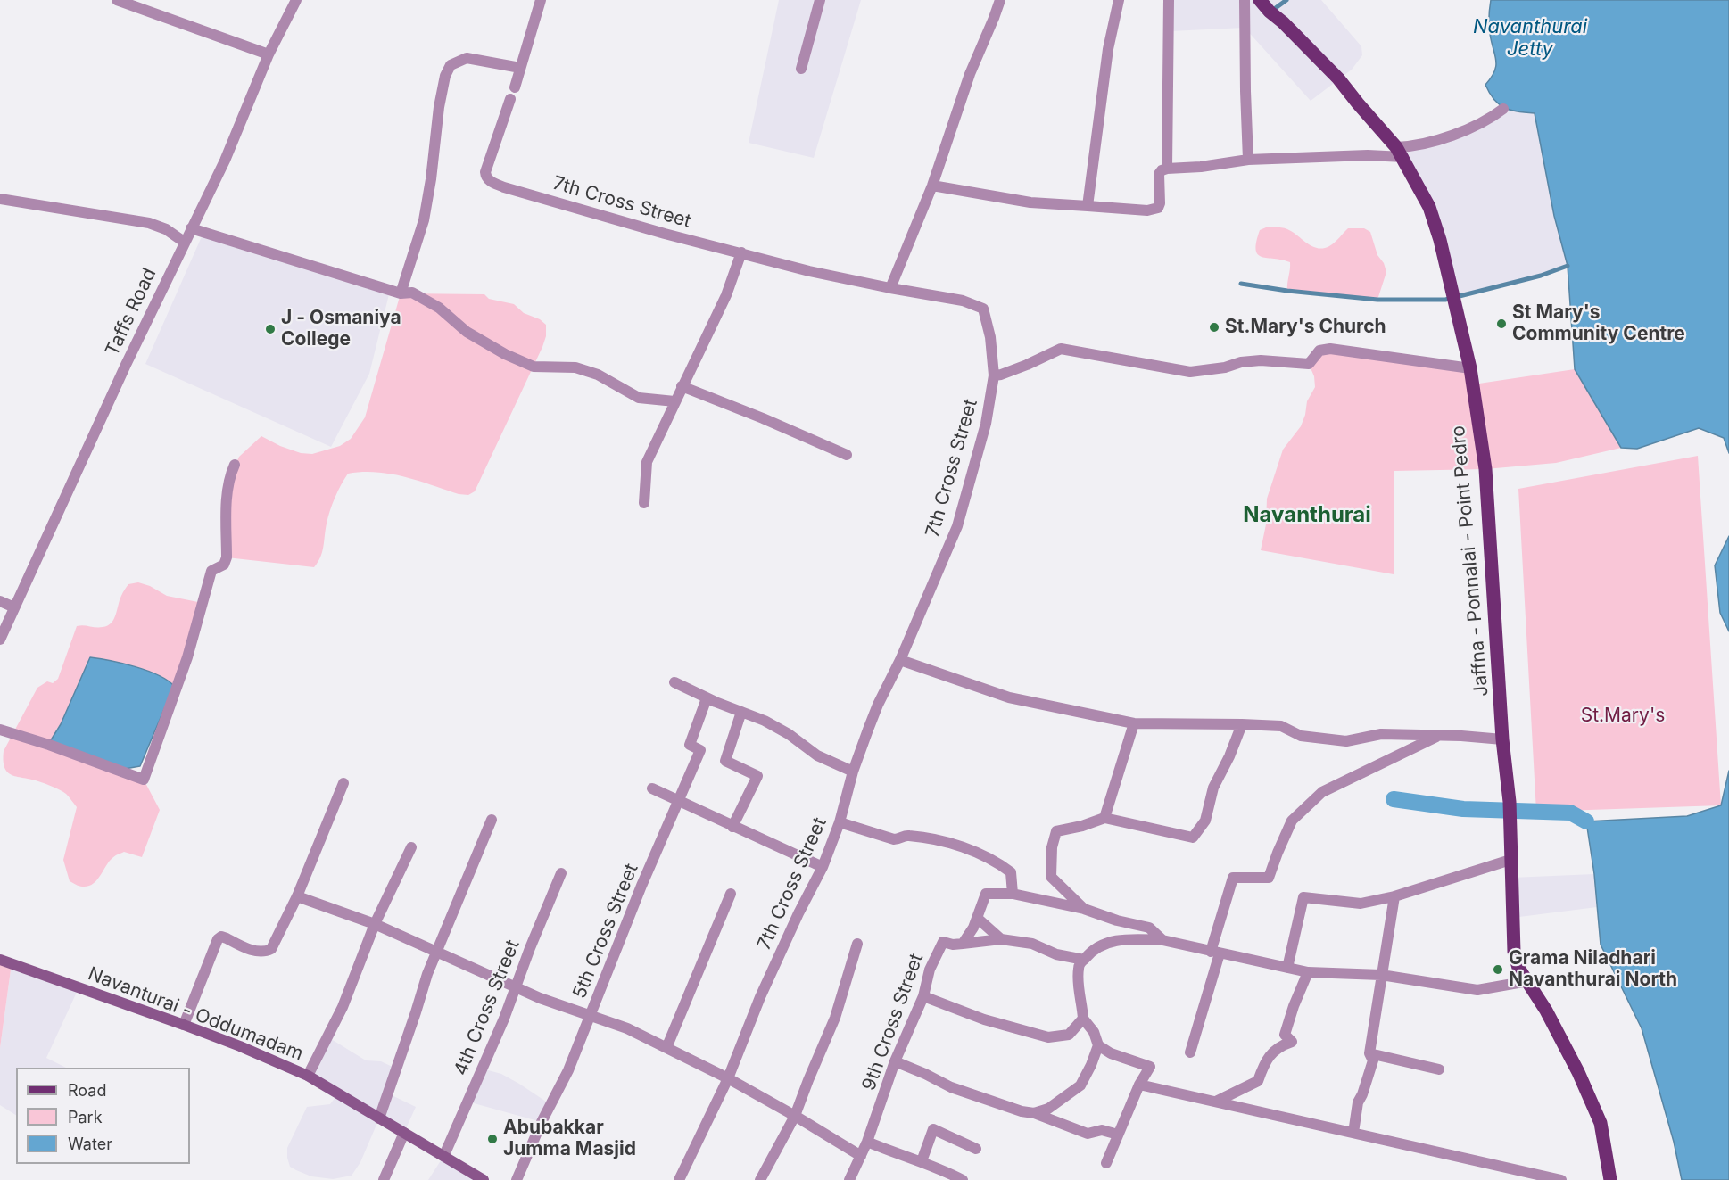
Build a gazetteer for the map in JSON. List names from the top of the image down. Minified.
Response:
{"streets":{"main road":["Jaffna - Ponnalai - Point Pedro","Navanturai - Oddumadam"],"street":["7th Cross Street","Taffs Road","5th Cross Street","4th Cross Street","9th Cross Street"]},"crossings":[["4th Cross Street","Navanturai - Oddumadam"]],"districts":["Navanthurai"],"water":["Navanthurai Jetty"],"parks":["St.Mary's"],"places":["St Mary's Community Centre","St.Mary's Church","J - Osmaniya College","Grama Niladhari Navanthurai North","Abubakkar Jumma Masjid"],"legend":["Road","Park","Water"]}
